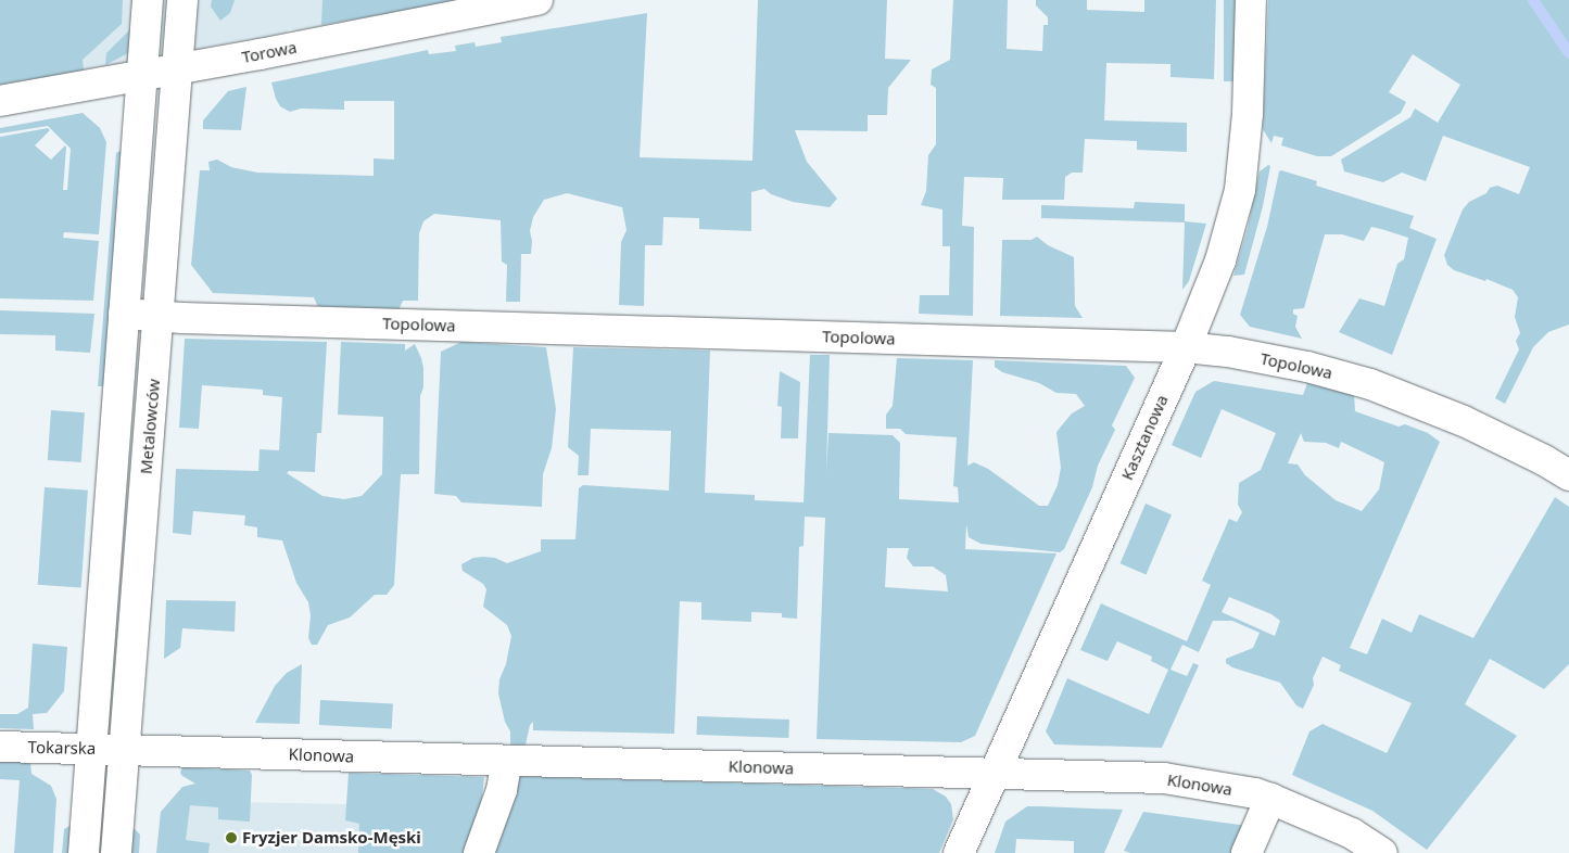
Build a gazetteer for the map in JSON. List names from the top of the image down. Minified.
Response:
{"streets":{"street":["Torowa","Topolowa","Metalowców","Kasztanowa","Tokarska","Klonowa"]},"crossings":[["Torowa","Metalowców"],["Topolowa","Metalowców"],["Topolowa","Kasztanowa"],["Metalowców","Tokarska"],["Metalowców","Klonowa"],["Kasztanowa","Klonowa"],["Tokarska","Klonowa"]],"places":["Fryzjer Damsko-Męski"]}
